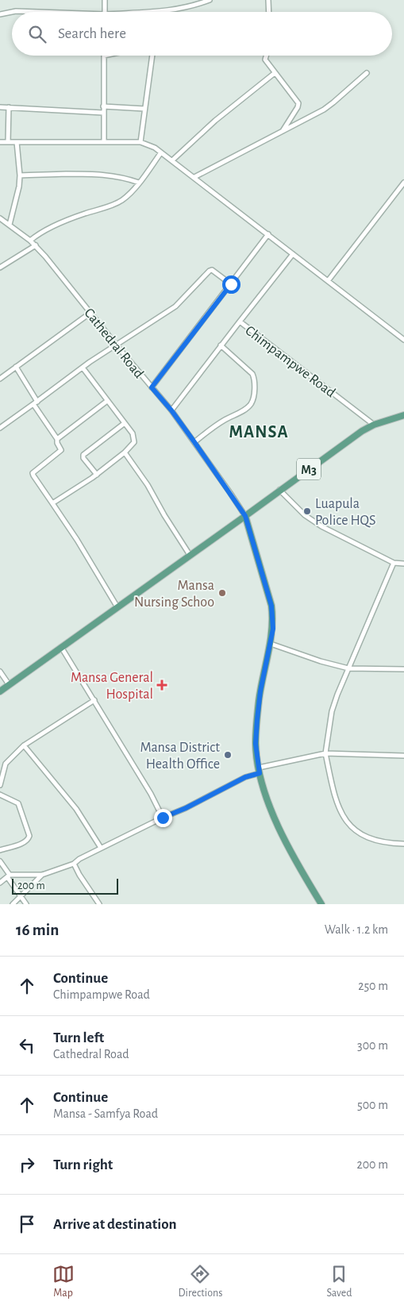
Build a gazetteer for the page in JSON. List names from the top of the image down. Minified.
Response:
{"streets":{"main road":["M3"],"street":["Cathedral Road","Chimpampwe Road"]},"crossings":[["Cathedral Road","Chimpampwe Road"],["Cathedral Road","M3"],["Chimpampwe Road","M3"]],"districts":["MANSA"],"places":{"other":["Luapula Police HQS","Mansa Nursing Schoo","Mansa District Health Office"],"health":["Mansa General Hospital"]},"scale_bar":"200 m","page":{"search":"Search here","scale":"200 m","heading":["16 min","Walk · 1.2 km"],"list":[["Continue","Chimpampwe Road","250 m"],["Turn left","Cathedral Road","300 m"],["Continue","Mansa - Samfya Road","500 m"],["Turn right","200 m"],"Arrive at destination"],"nav":["Map","Directions","Saved"]}}
